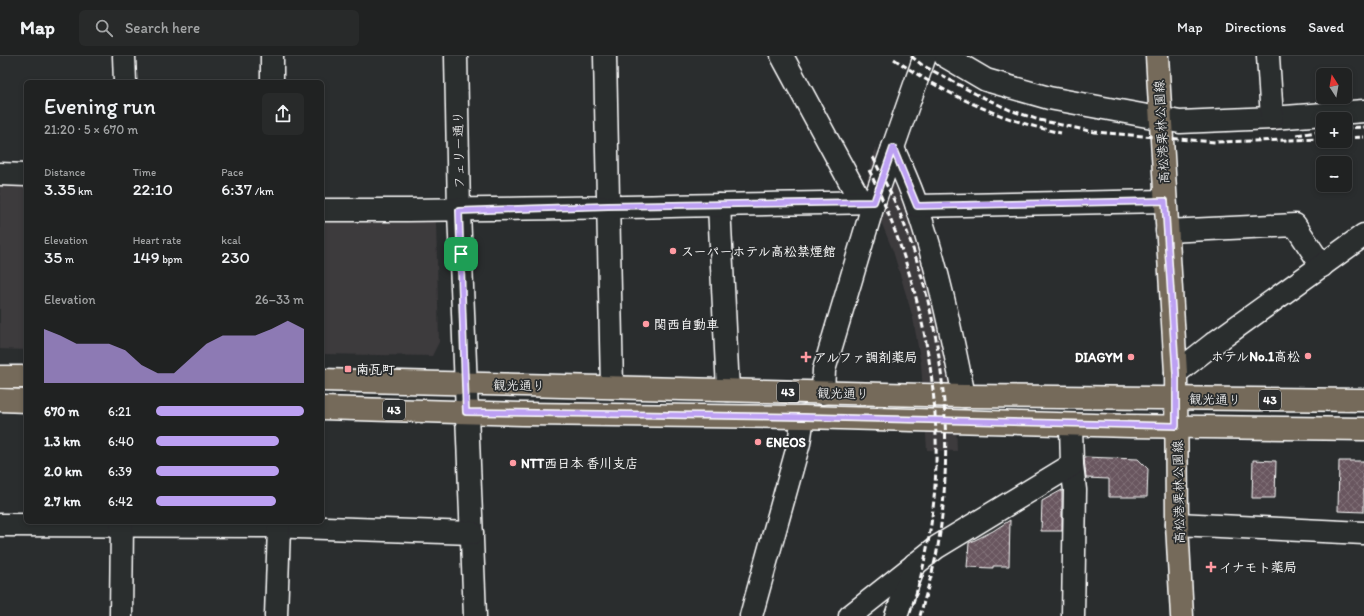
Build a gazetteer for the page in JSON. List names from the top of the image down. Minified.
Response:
{"streets":{"main road":["高松港栗林公園線","観光通り","43"],"street":["フェリー通り"]},"crossings":[["高松港栗林公園線","観光通り"],["フェリー通り","観光通り"]],"places":{"other":["スーパーホテル高松禁煙館","関西自動車","ホテルNo.1高松","DIAGYM","ENEOS","NTT西日本 香川支店"],"health":["アルファ調剤薬局","イナモト薬局"],"transit":["南瓦町"]},"north":"top","page":{"header":"Map","search":"Search here","nav":["Map","Directions","Saved"],"map_buttons":["+","−"],"heading":["Evening run","21:20 · 5 × 670 m"],"stats":[["Distance","3.35 km"],["Time","22:10"],["Pace","6:37 /km"],["Elevation","35 m"],["Heart rate","149 bpm"],["kcal","230"]],"chart":["Elevation","26–33 m"],"list":[{"name":"670 m","note":"6:21"},{"name":"1.3 km","note":"6:40"},{"name":"2.0 km","note":"6:39"},{"name":"2.7 km","note":"6:42"}]}}
